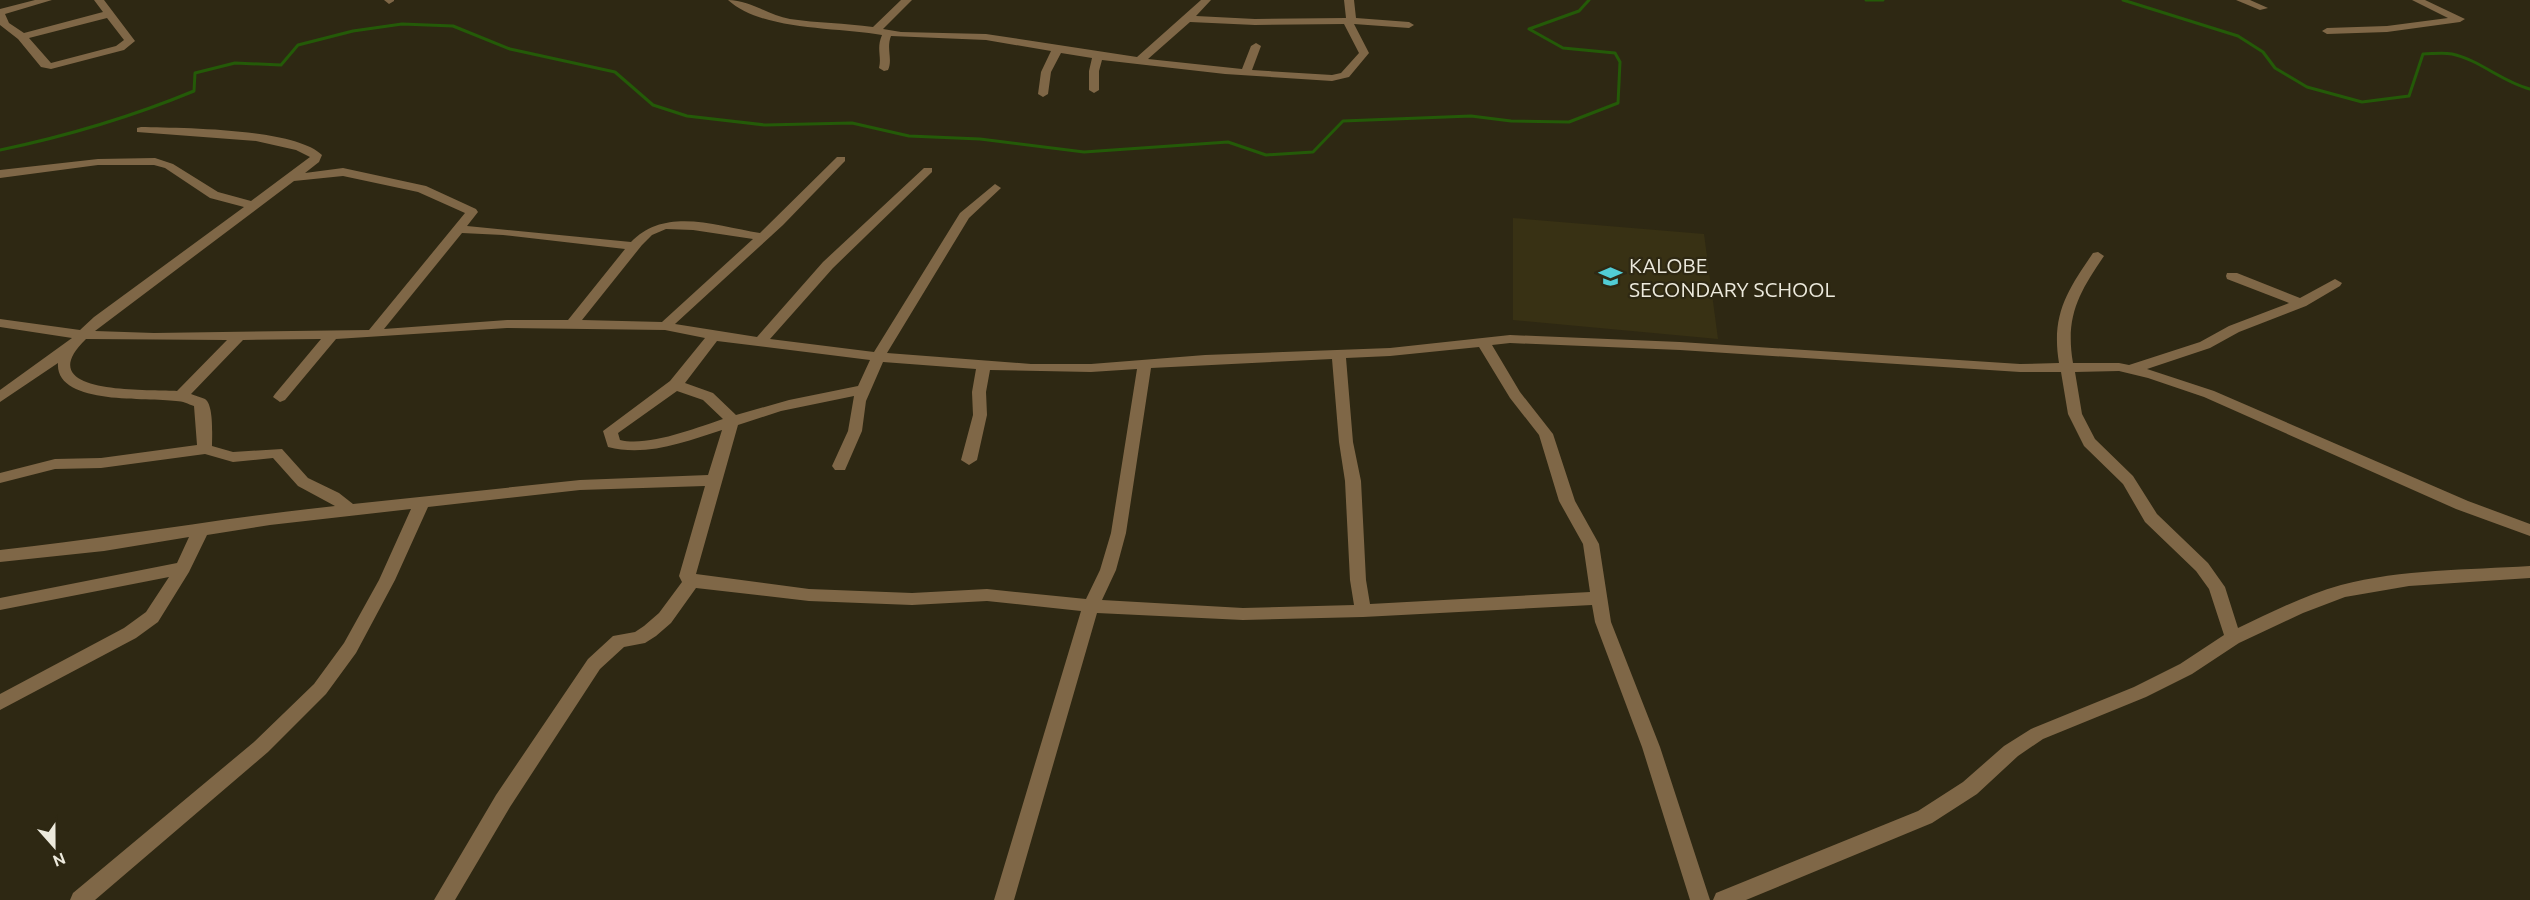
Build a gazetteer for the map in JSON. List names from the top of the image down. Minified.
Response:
{"places":{"school or university":["KALOBE SECONDARY SCHOOL"]},"north":"bottom"}
